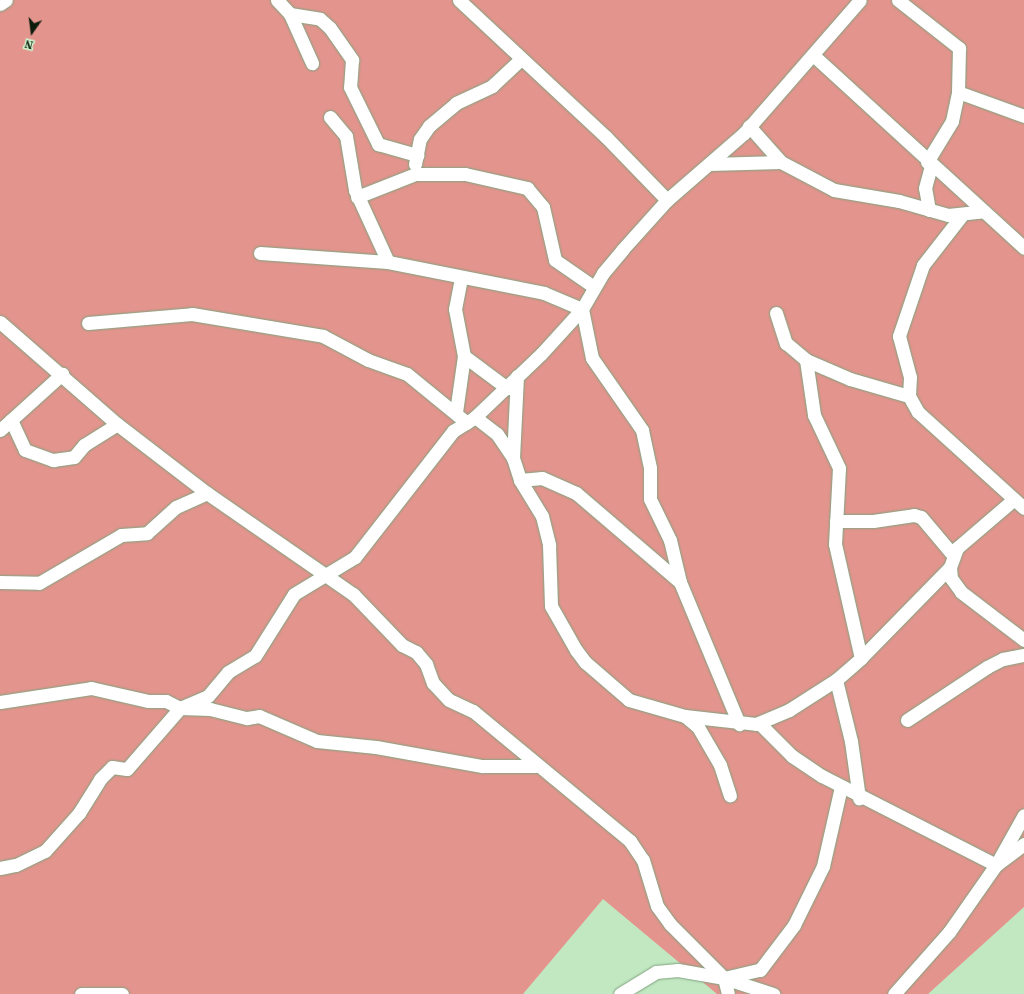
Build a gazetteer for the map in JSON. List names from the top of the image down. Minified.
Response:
{"north":"bottom"}
